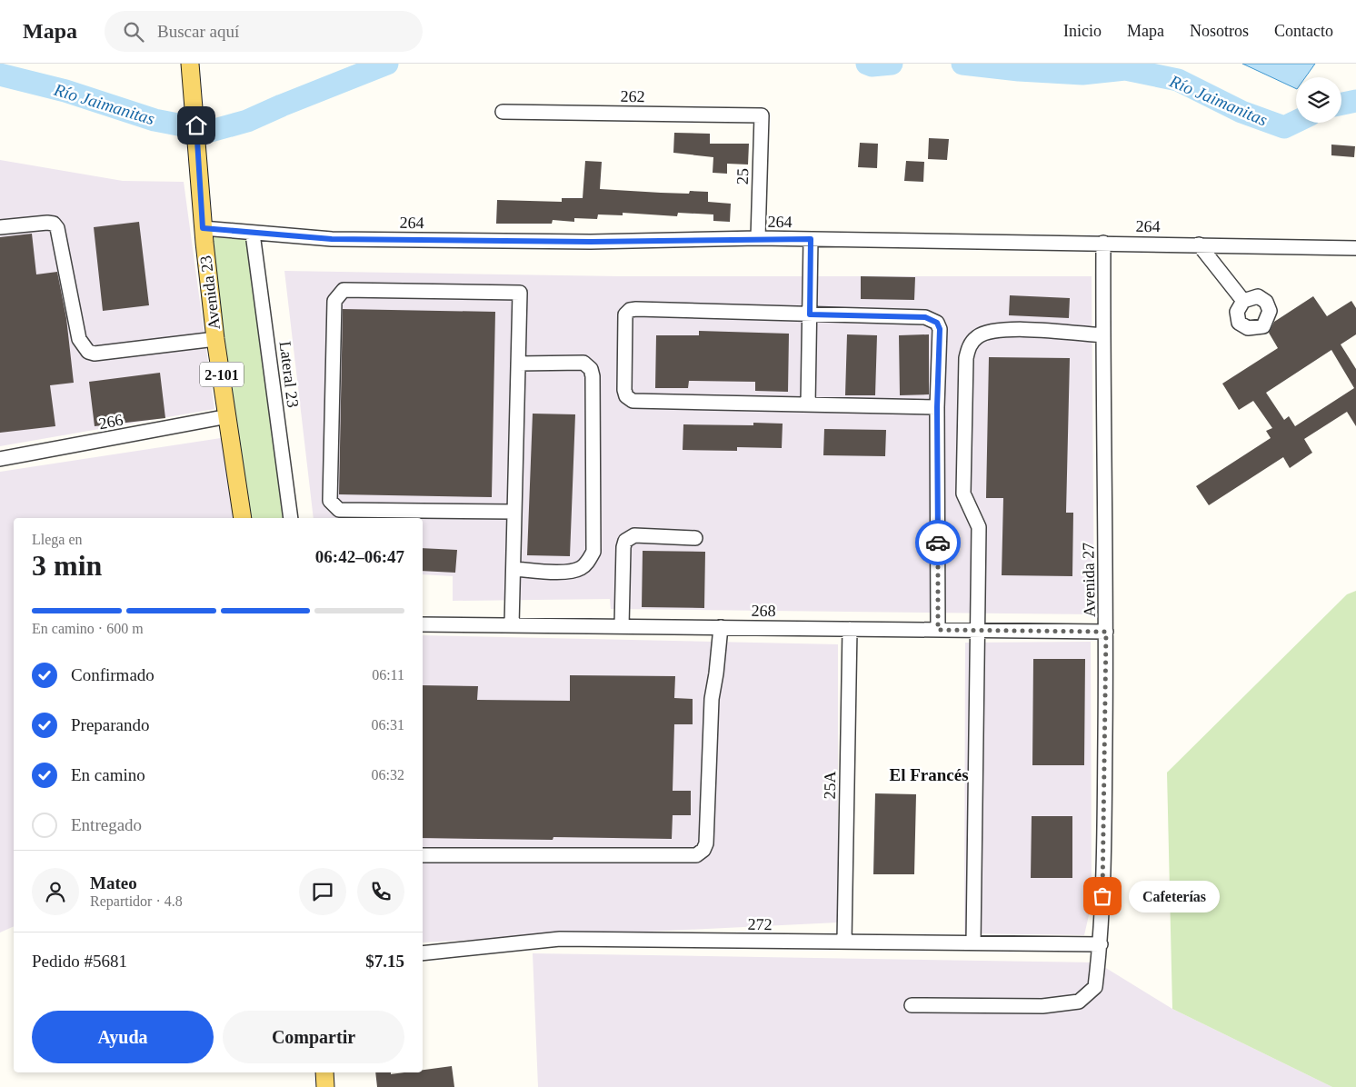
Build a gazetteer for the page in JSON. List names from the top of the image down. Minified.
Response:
{"streets":{"main road":["Avenida 23","2-101"],"street":["262","25","264","Lateral 23","266","Avenida 27","268","25A","272"]},"crossings":[["262","25"],["25","264"],["264","Avenida 23"],["264","Lateral 23"],["264","Avenida 27"],["Avenida 23","266"],["Avenida 27","268"],["Avenida 27","272"],["268","25A"],["25A","272"]],"districts":["El Francés"],"water":["Río Jaimanitas"],"places":["Cafeterías"],"page":{"header":"Mapa","search":"Buscar aquí","nav":["Inicio","Mapa","Nosotros","Contacto"],"heading":["3 min","Llega en","06:42–06:47"],"panel":["Mateo","Repartidor · 4.8","Pedido #5681","$7.15"],"bar":"En camino · 600 m","list":[["Confirmado","06:11"],["Preparando","06:31"],["En camino","06:32"],"Entregado"],"bubble":"Cafeterías","buttons":["Ayuda","Compartir"]}}
